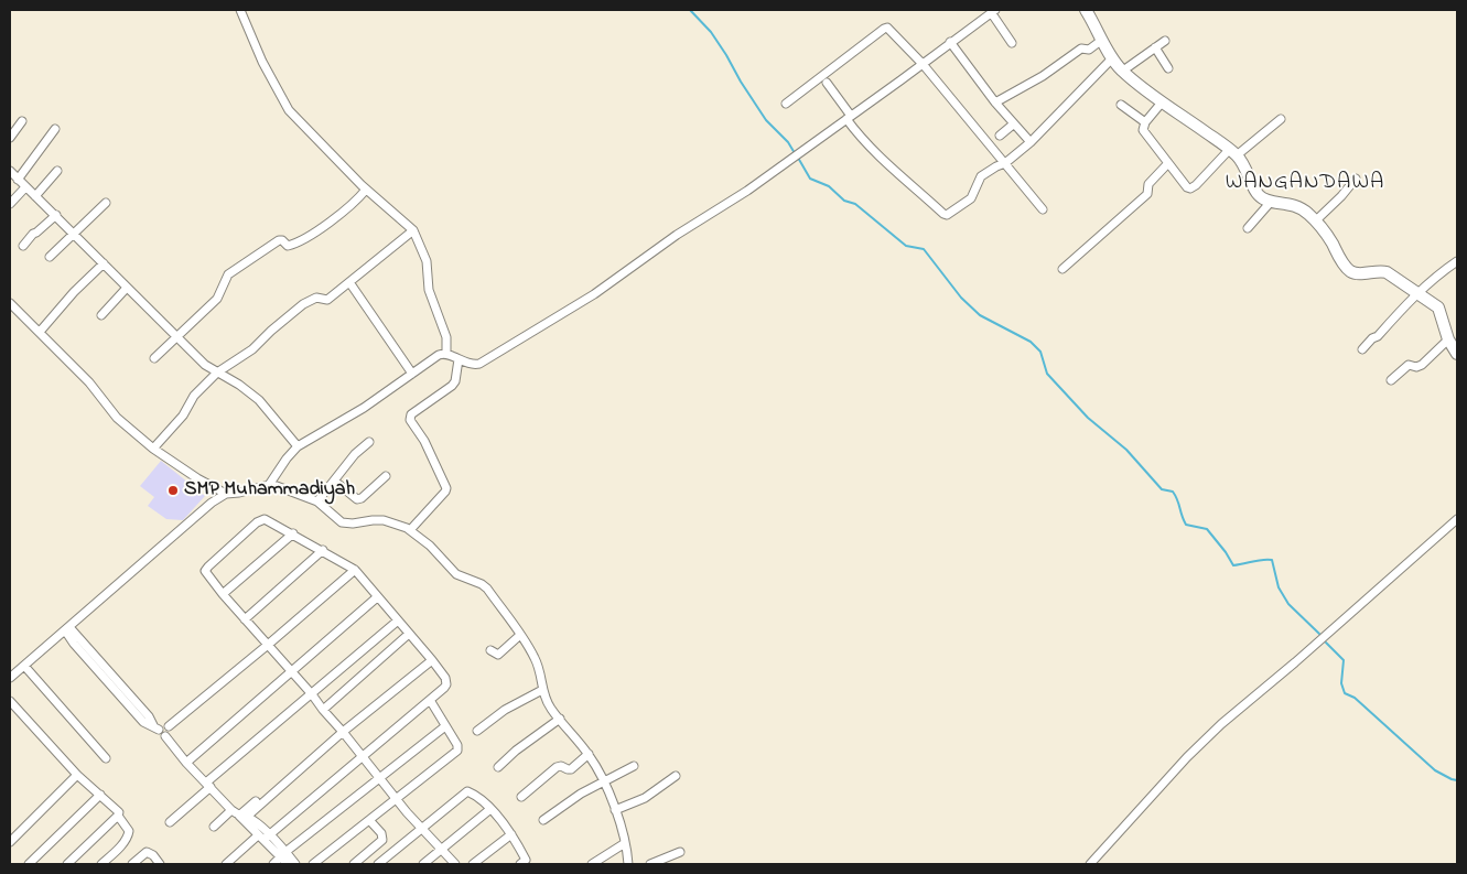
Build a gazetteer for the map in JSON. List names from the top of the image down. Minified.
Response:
{"districts":["WANGANDAWA"],"places":["SMP Muhammadiyah"]}
